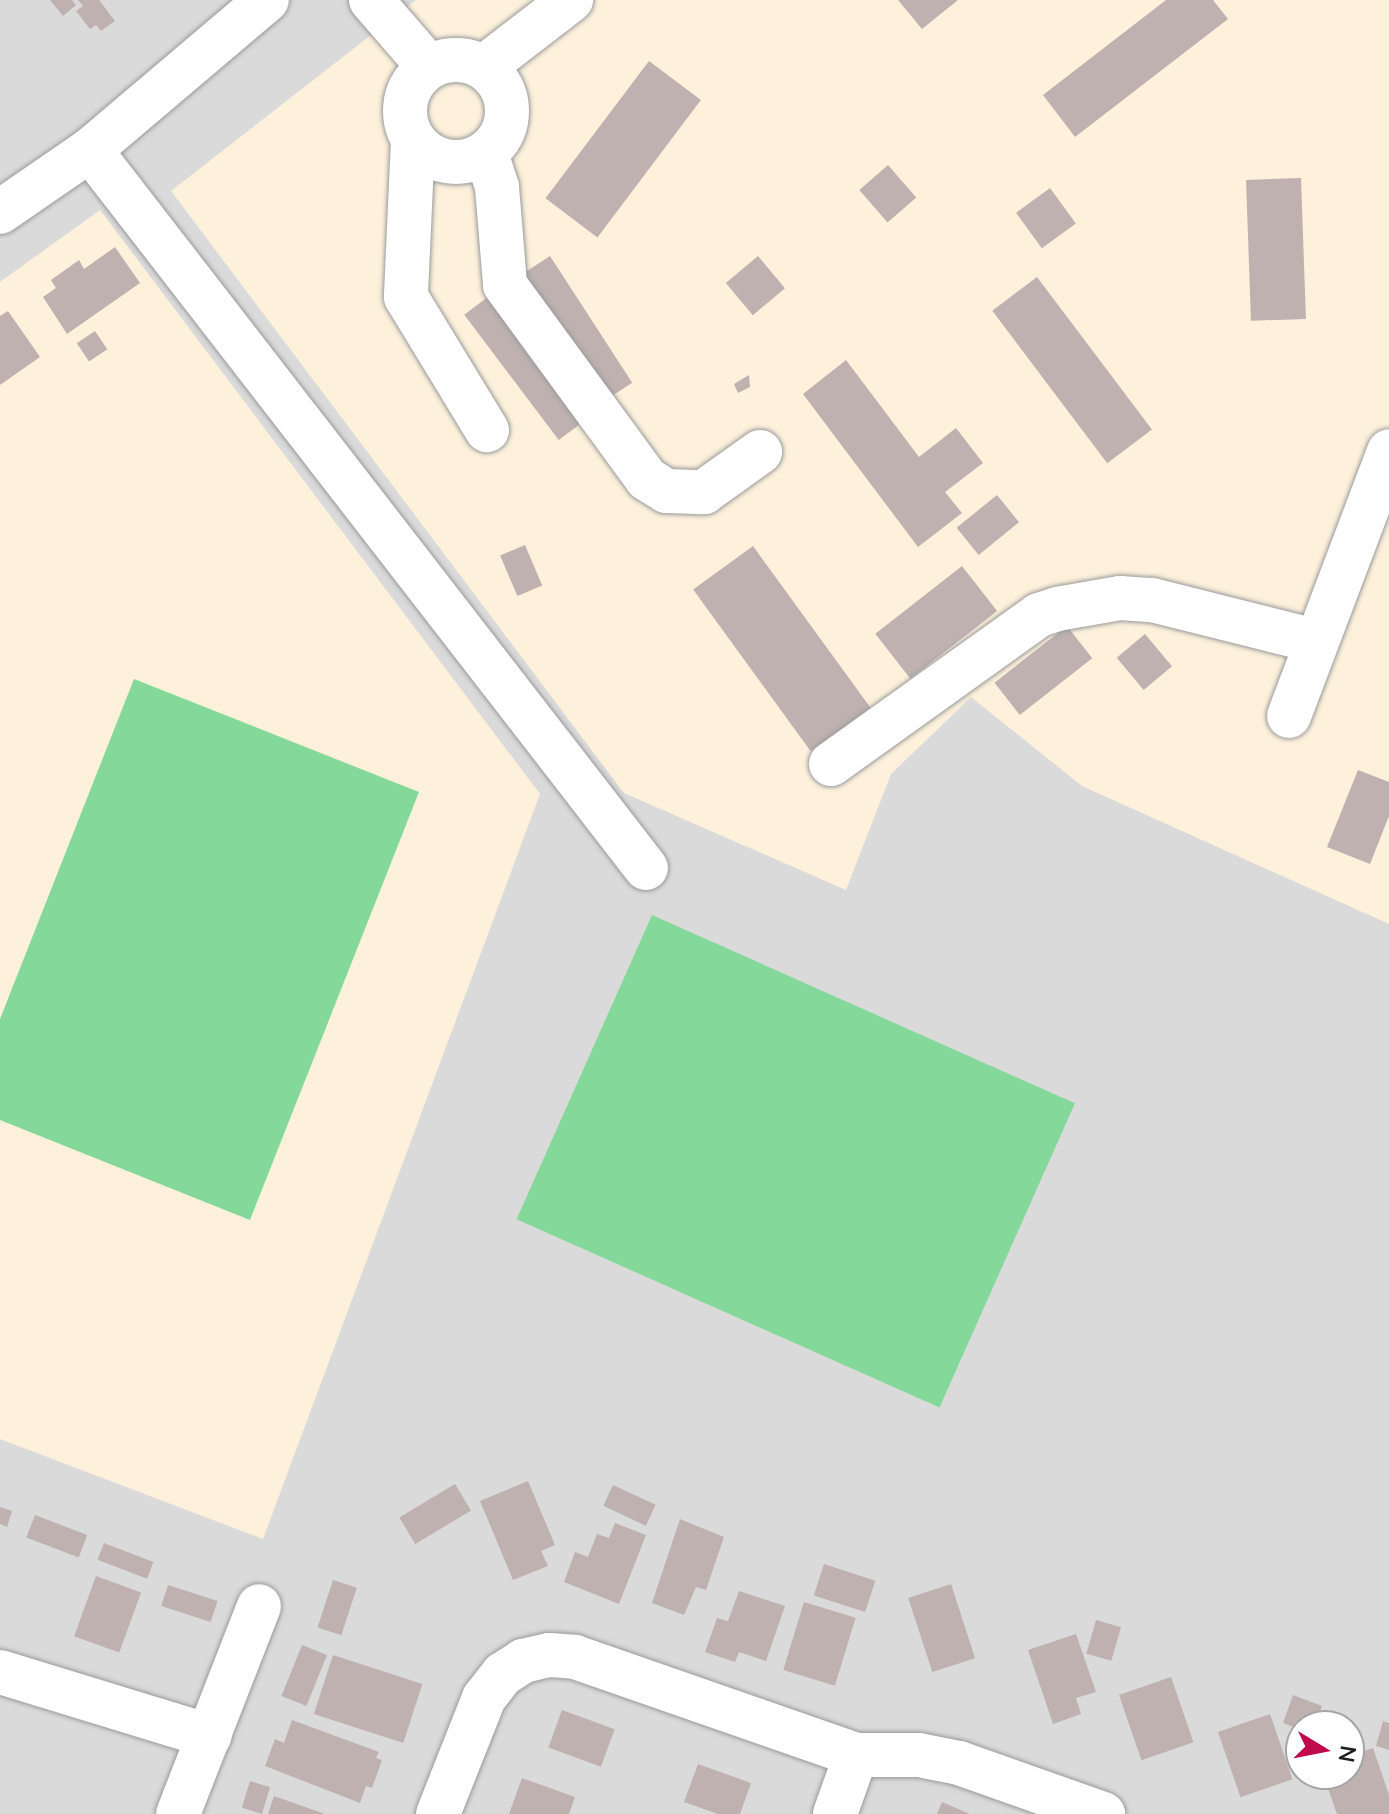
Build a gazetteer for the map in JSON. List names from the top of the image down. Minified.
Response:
{"north":"right"}
